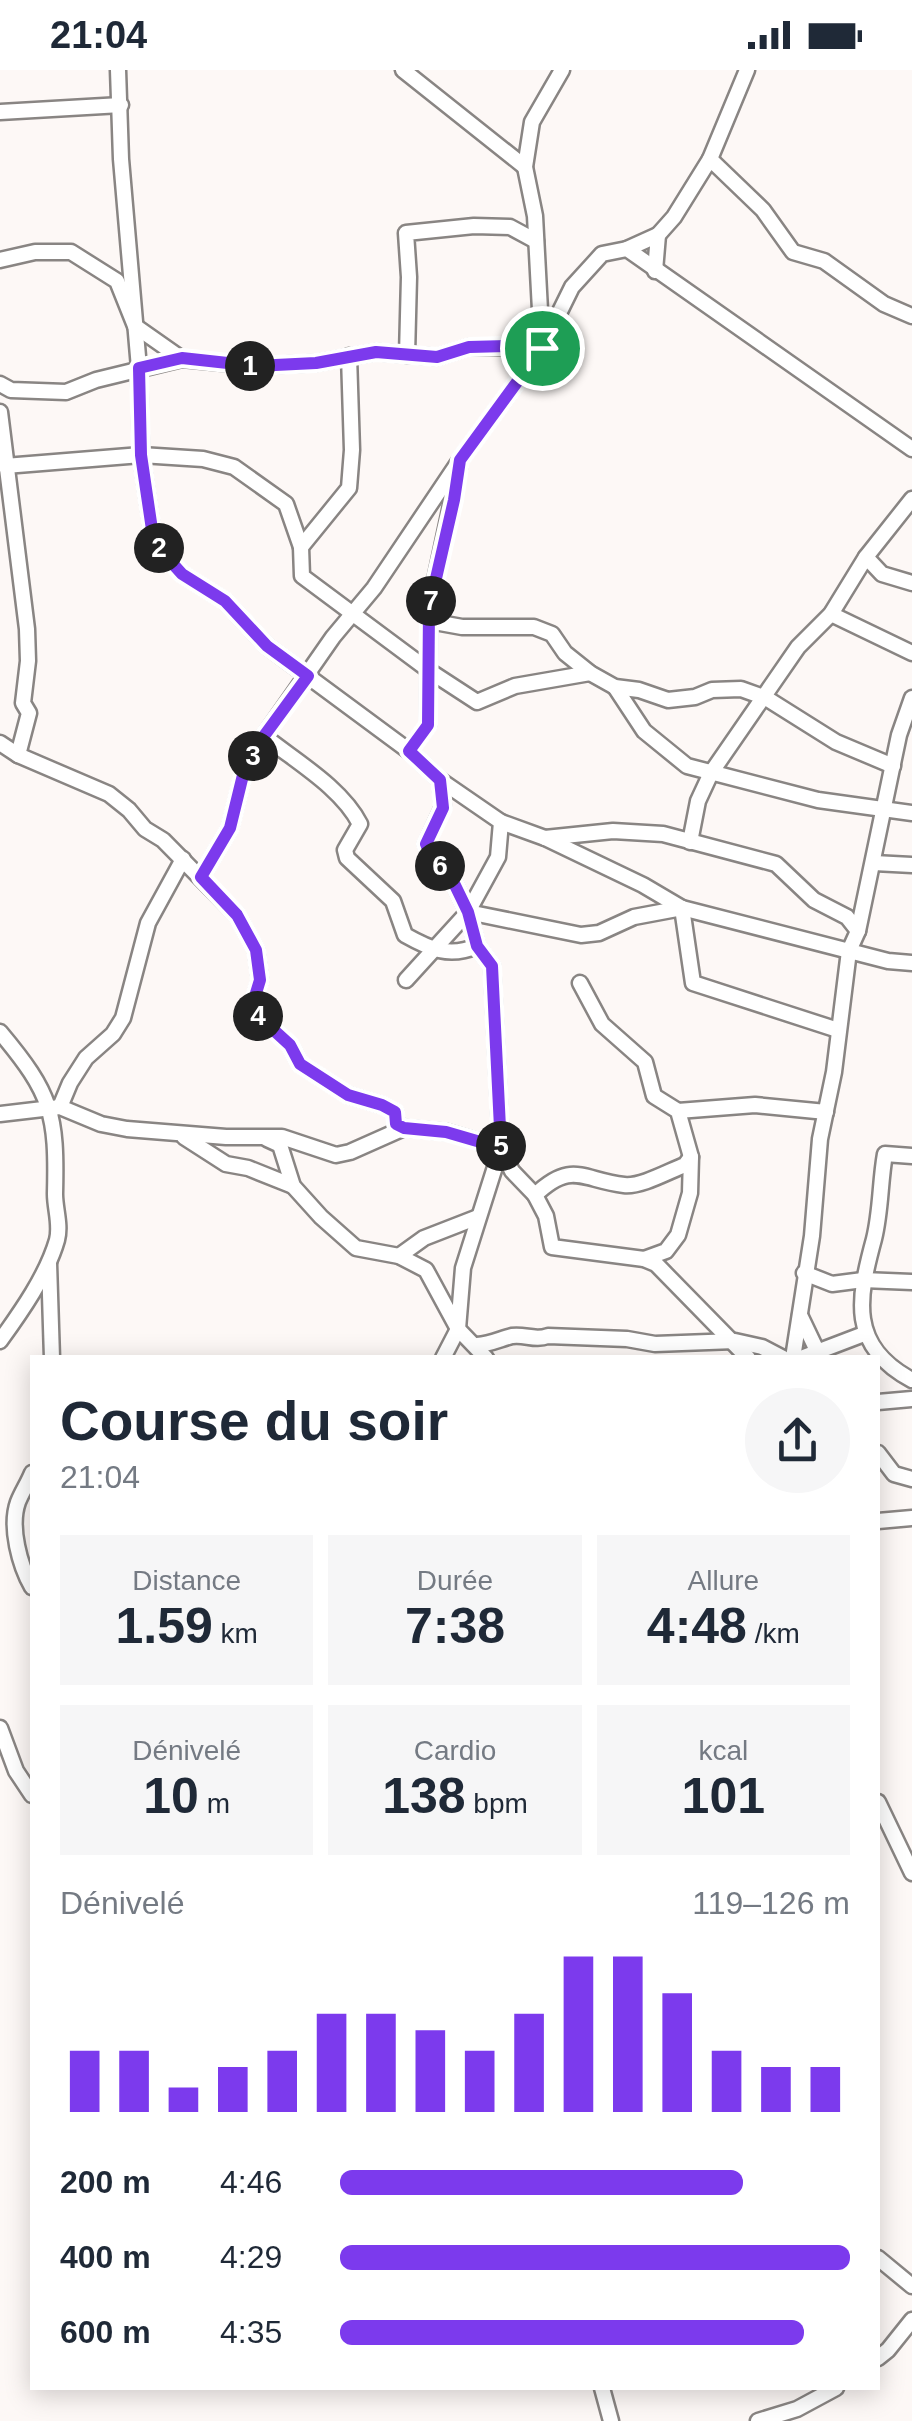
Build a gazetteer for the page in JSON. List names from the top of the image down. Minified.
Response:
{"page":{"status":"21:04","pins":["1","2","7","3","6","4","5"],"heading":["Course du soir","21:04"],"stats":[["Distance","1.59 km"],["Durée","7:38"],["Allure","4:48 /km"],["Dénivelé","10 m"],["Cardio","138 bpm"],["kcal","101"]],"chart":["Dénivelé","119–126 m"],"list":[{"name":"200 m","note":"4:46"},{"name":"400 m","note":"4:29"},{"name":"600 m","note":"4:35"}]}}
